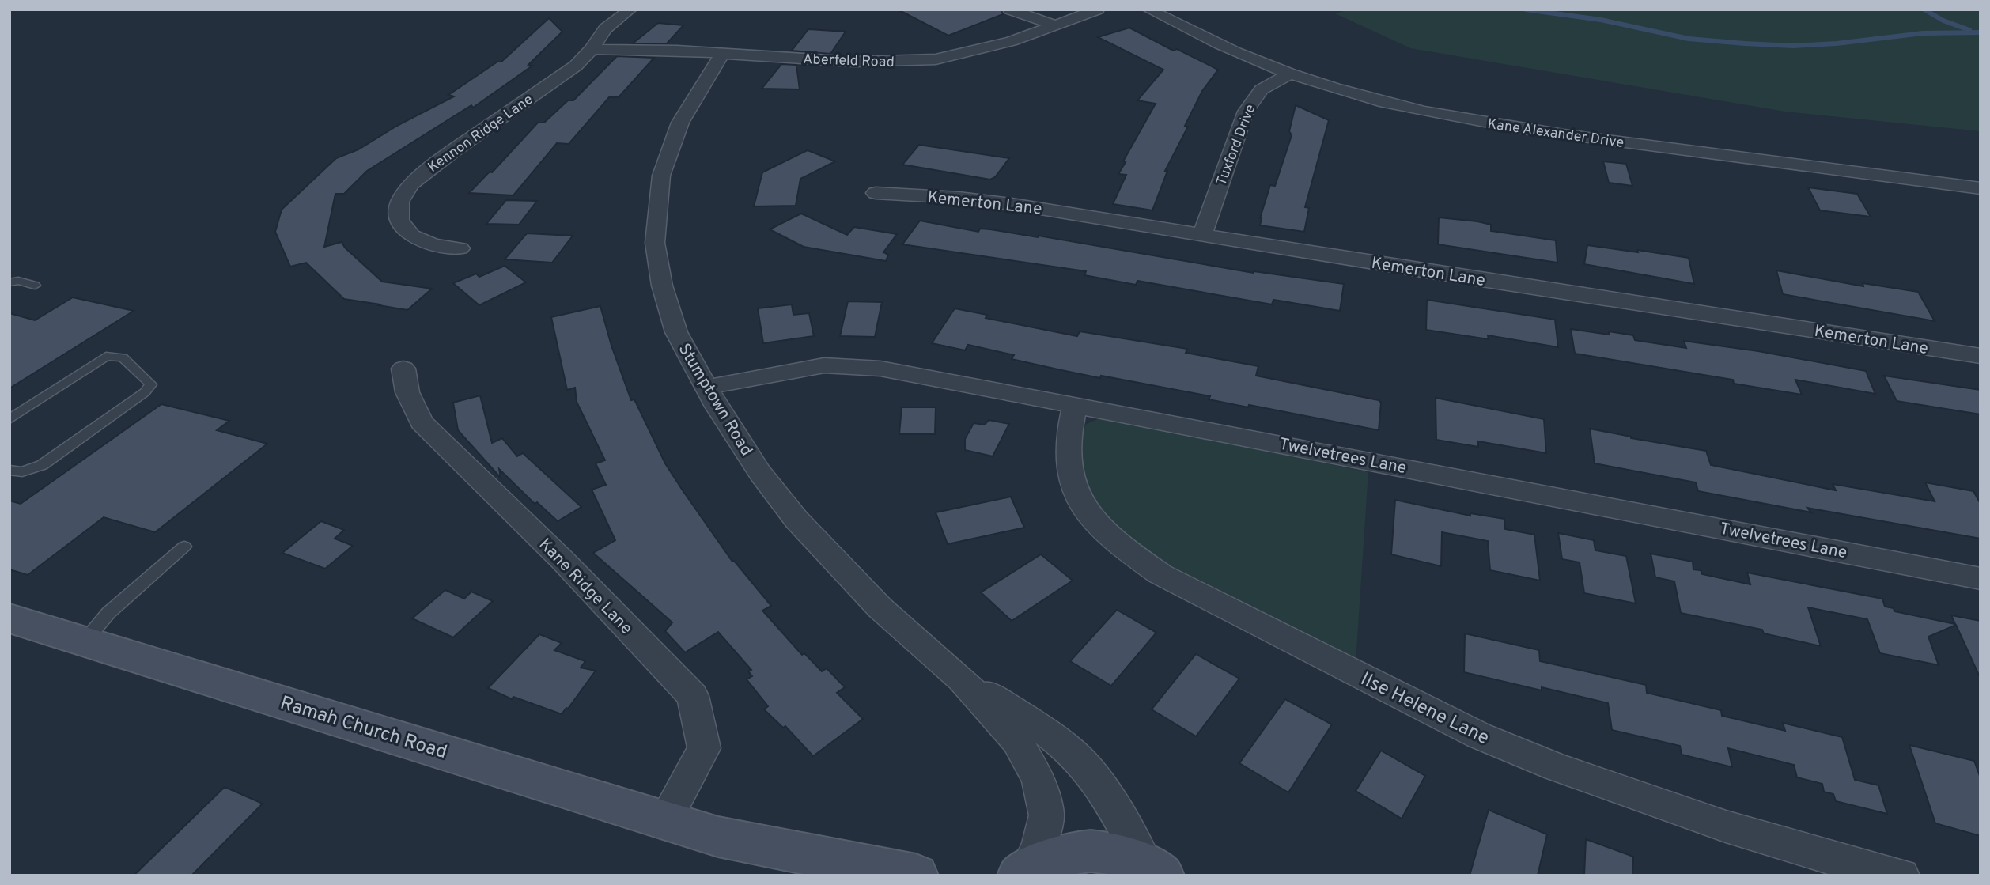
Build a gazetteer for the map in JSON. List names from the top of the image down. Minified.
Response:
{"streets":{"main road":["Ramah Church Road"],"street":["Aberfeld Road","Kennon Ridge Lane","Kane Alexander Drive","Tuxford Drive","Kemerton Lane","Stumptown Road","Twelvetrees Lane","Kane Ridge Lane","Ilse Helene Lane"]},"crossings":[["Aberfeld Road","Kennon Ridge Lane"],["Aberfeld Road","Stumptown Road"],["Kane Alexander Drive","Tuxford Drive"],["Tuxford Drive","Kemerton Lane"],["Stumptown Road","Twelvetrees Lane"],["Twelvetrees Lane","Ilse Helene Lane"],["Kane Ridge Lane","Ramah Church Road"]]}
